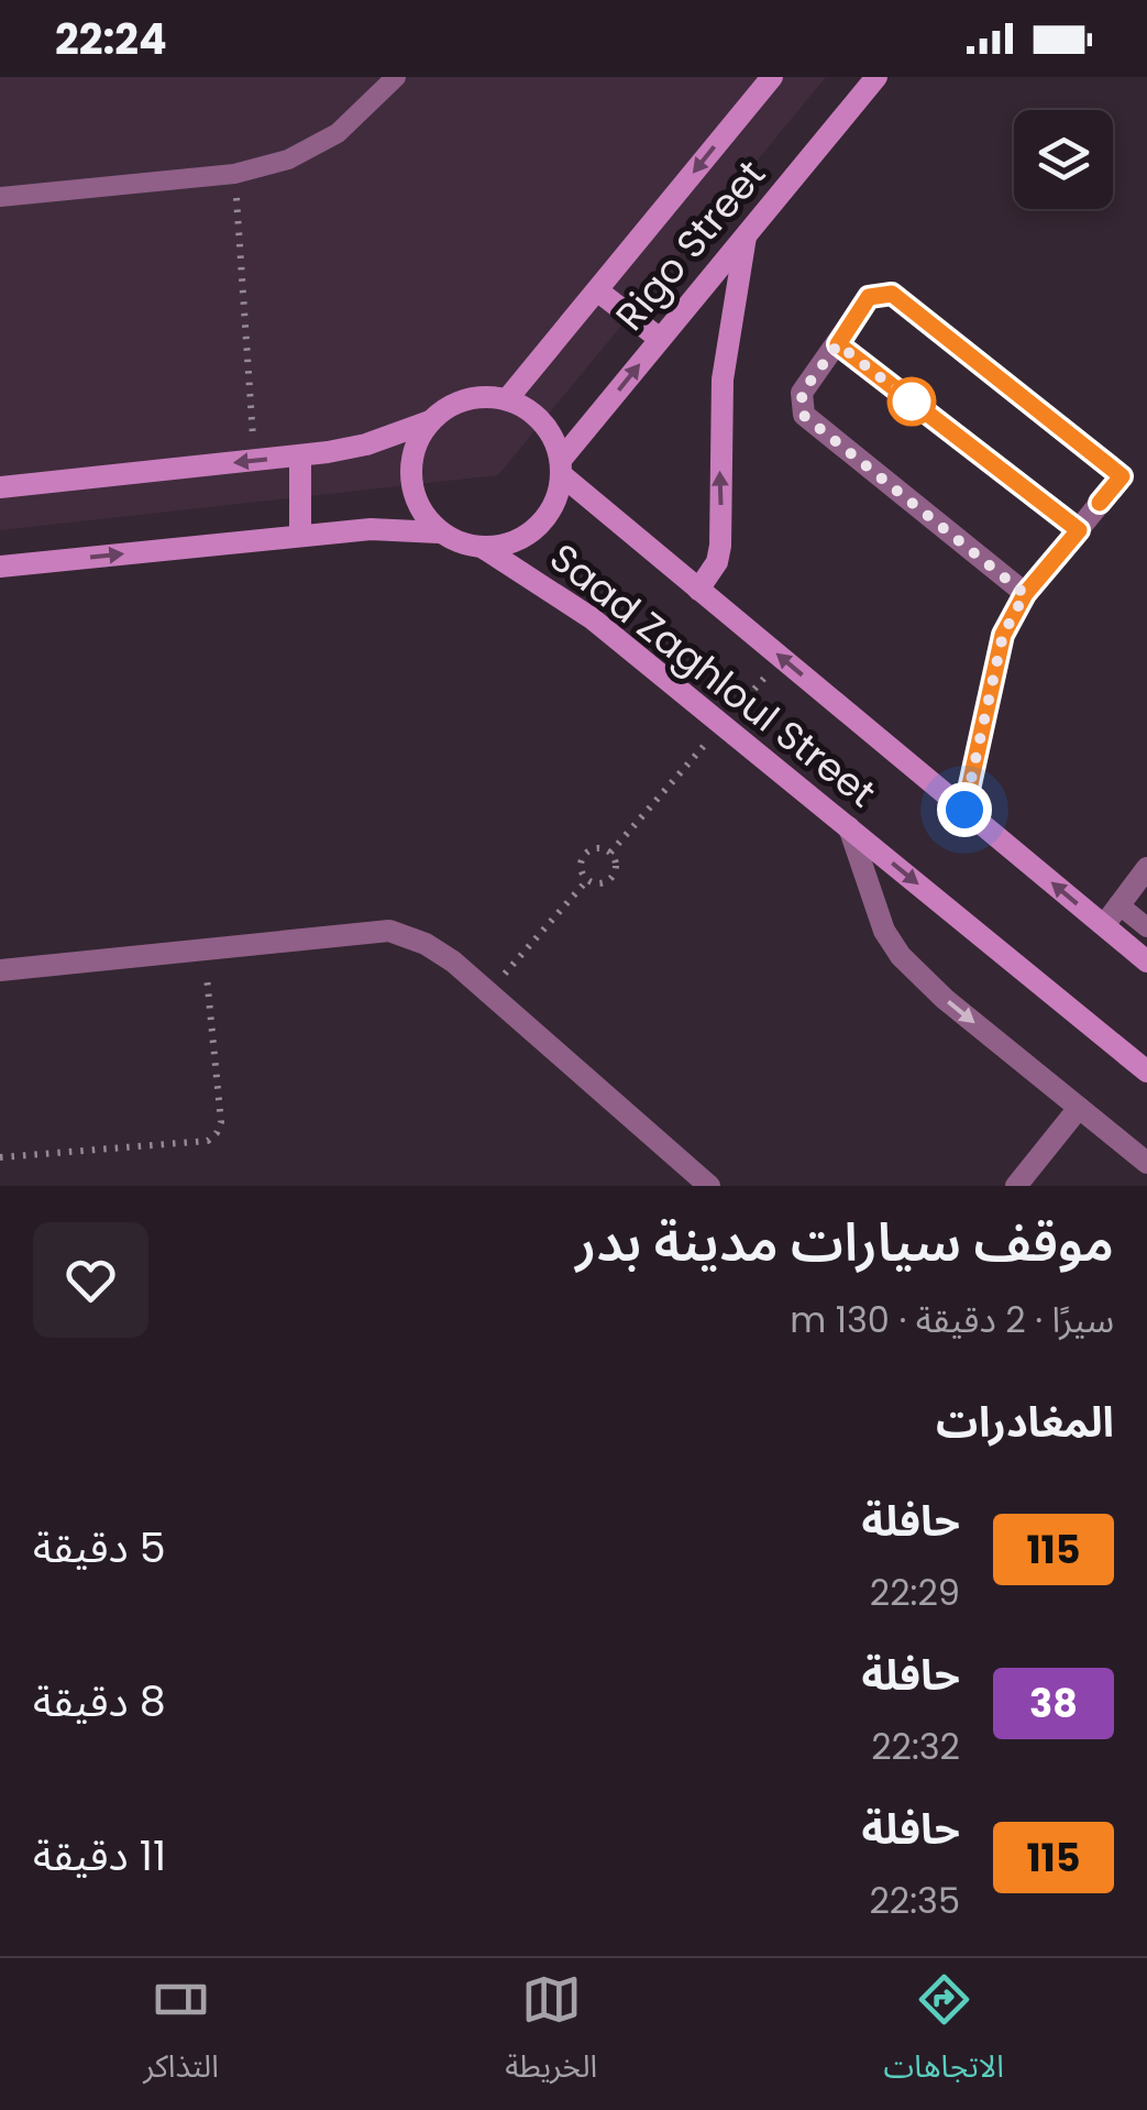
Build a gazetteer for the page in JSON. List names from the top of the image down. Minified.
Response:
{"streets":{"main road":["Rigo Street","Saad Zaghloul Street"]},"crossings":[["Rigo Street","Saad Zaghloul Street"]],"lines":["bus line 115"],"page":{"status":"22:24","heading":[["موقف سيارات مدينة بدر","سيرًا · 2 دقيقة · 130 m"],"المغادرات"],"list":[{"mark":"115","name":"حافلة","note":"22:29","value":"5 دقيقة"},{"mark":"38","name":"حافلة","note":"22:32","value":"8 دقيقة"},{"mark":"115","name":"حافلة","note":"22:35","value":"11 دقيقة"}],"tabs":["الاتجاهات","الخريطة","التذاكر"]}}
